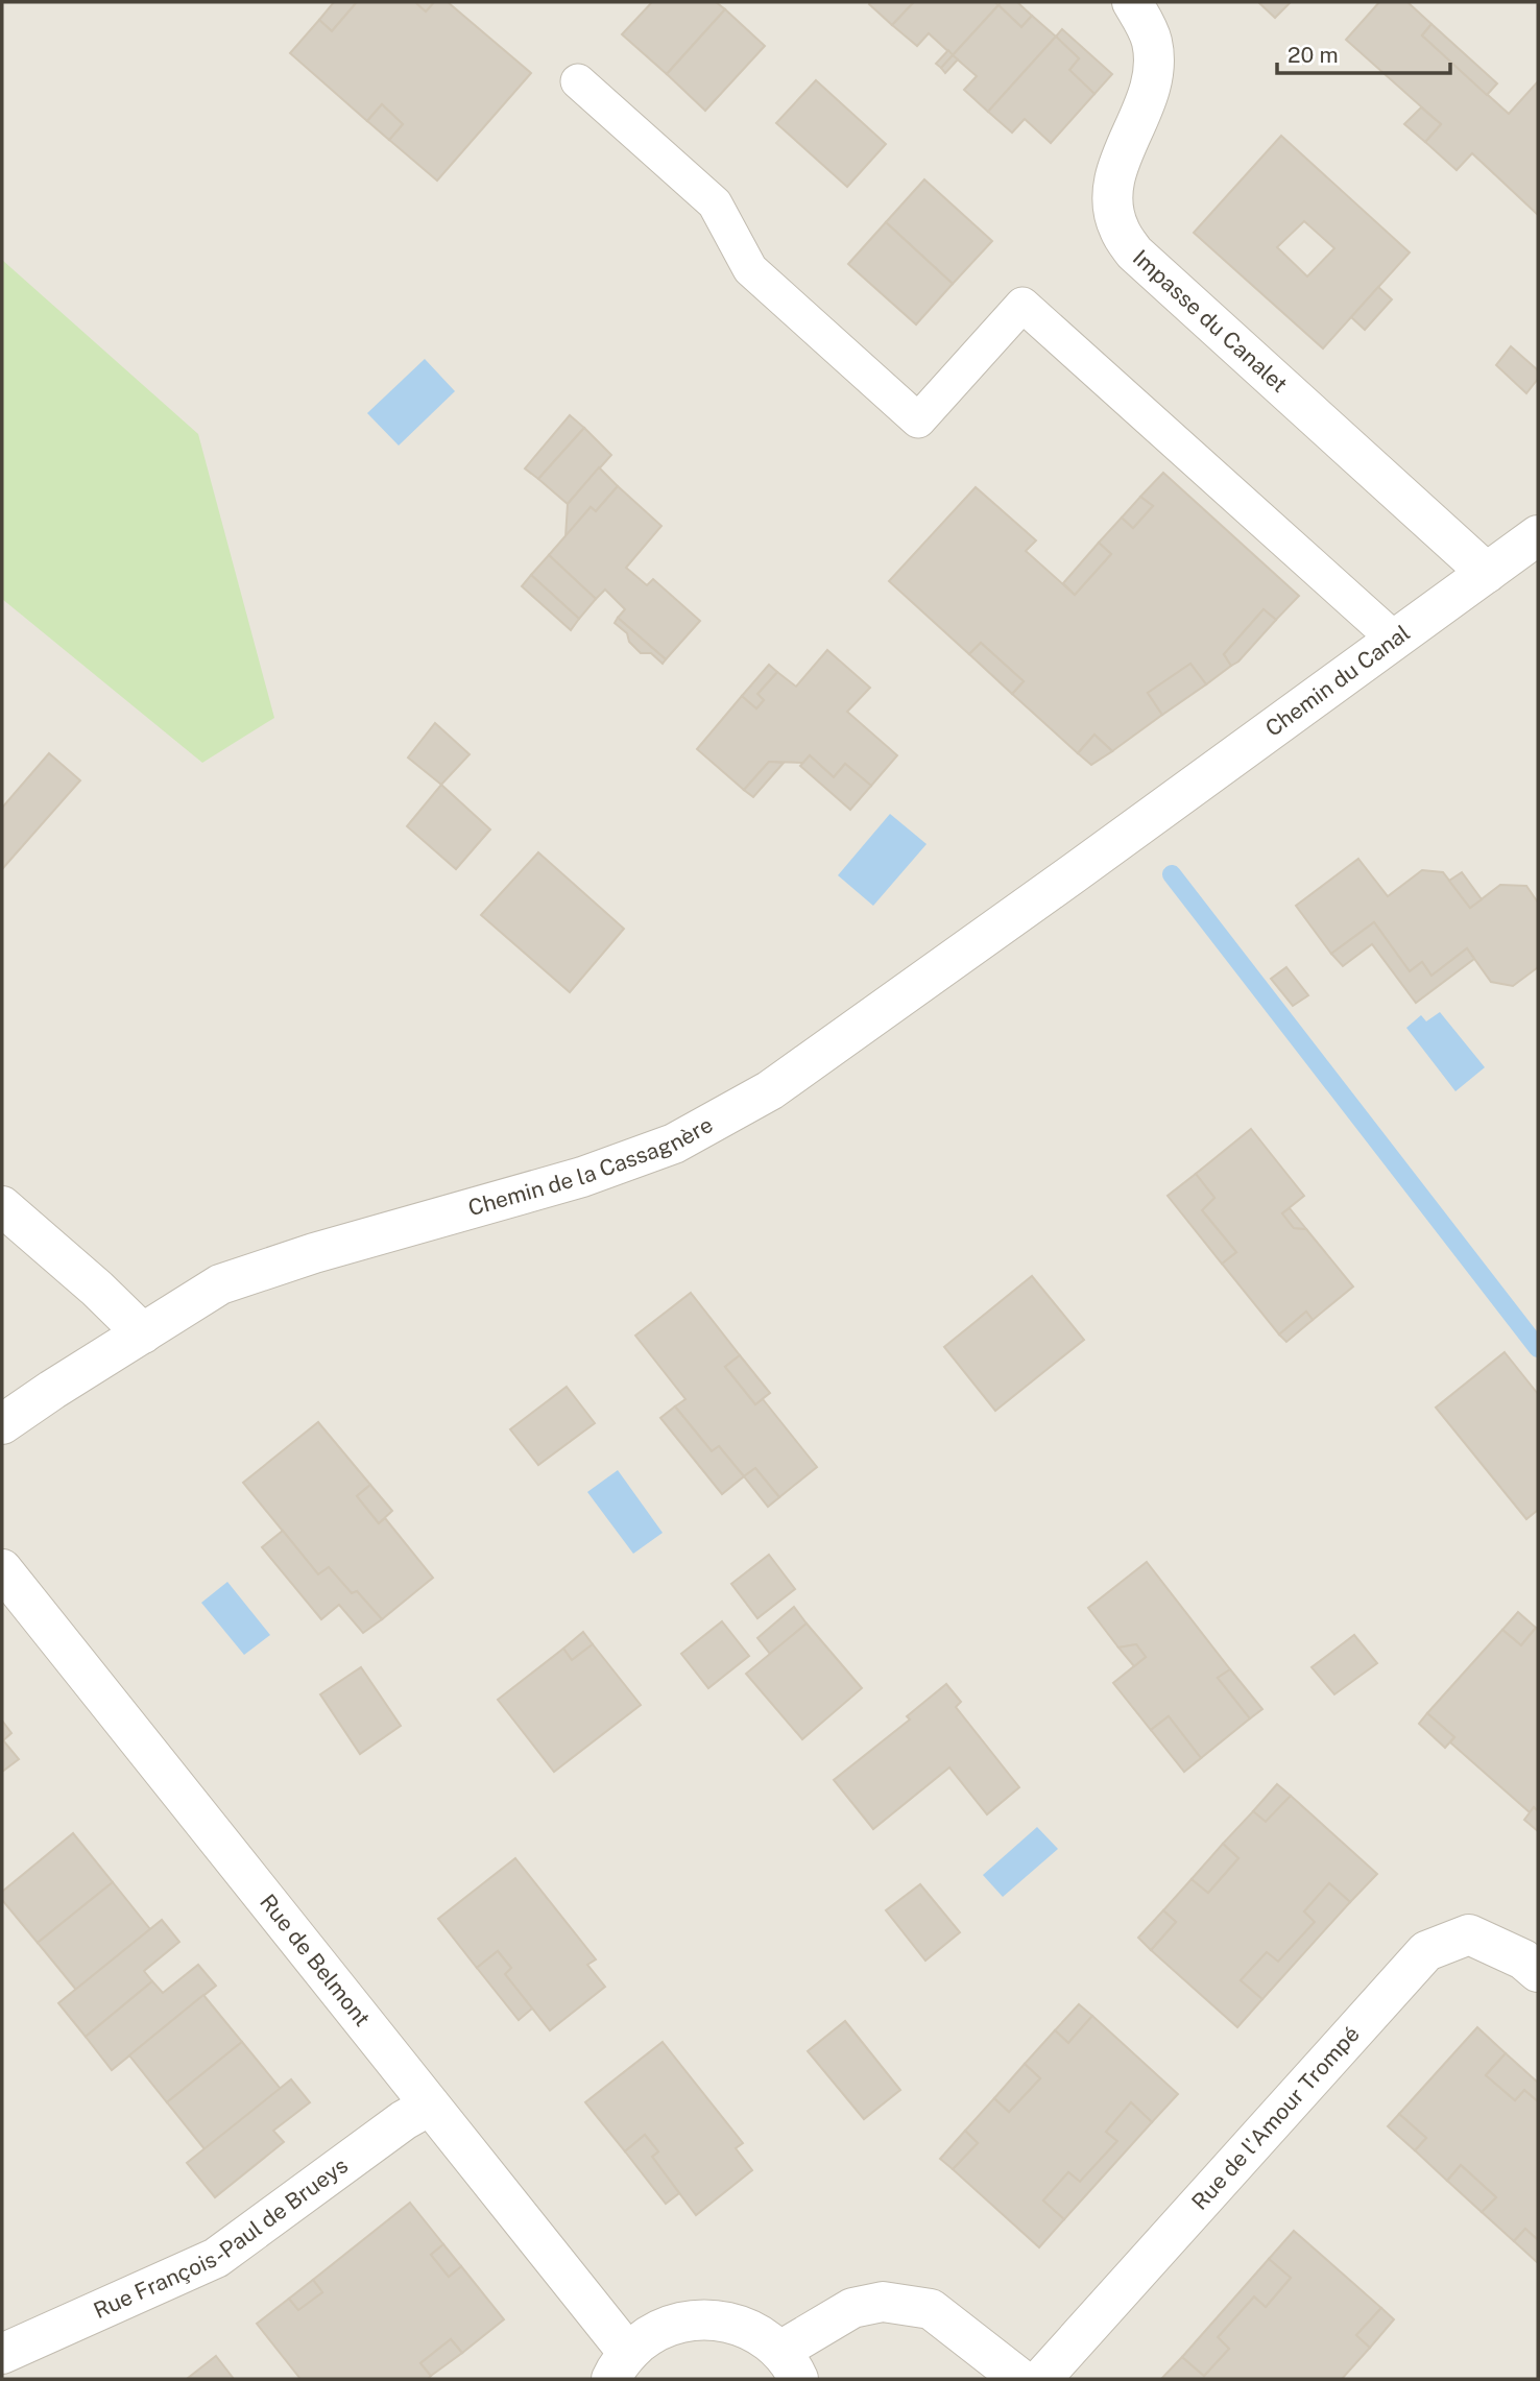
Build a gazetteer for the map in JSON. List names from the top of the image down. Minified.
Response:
{"streets":{"street":["Impasse du Canalet","Chemin du Canal","Chemin de la Cassagnère","Rue de Belmont","Rue de l'Amour Trompé","Rue François-Paul de Brueys"]},"crossings":[["Impasse du Canalet","Chemin du Canal"],["Chemin du Canal","Chemin de la Cassagnère"],["Rue de Belmont","Rue François-Paul de Brueys"]],"scale_bar":"20 m"}
